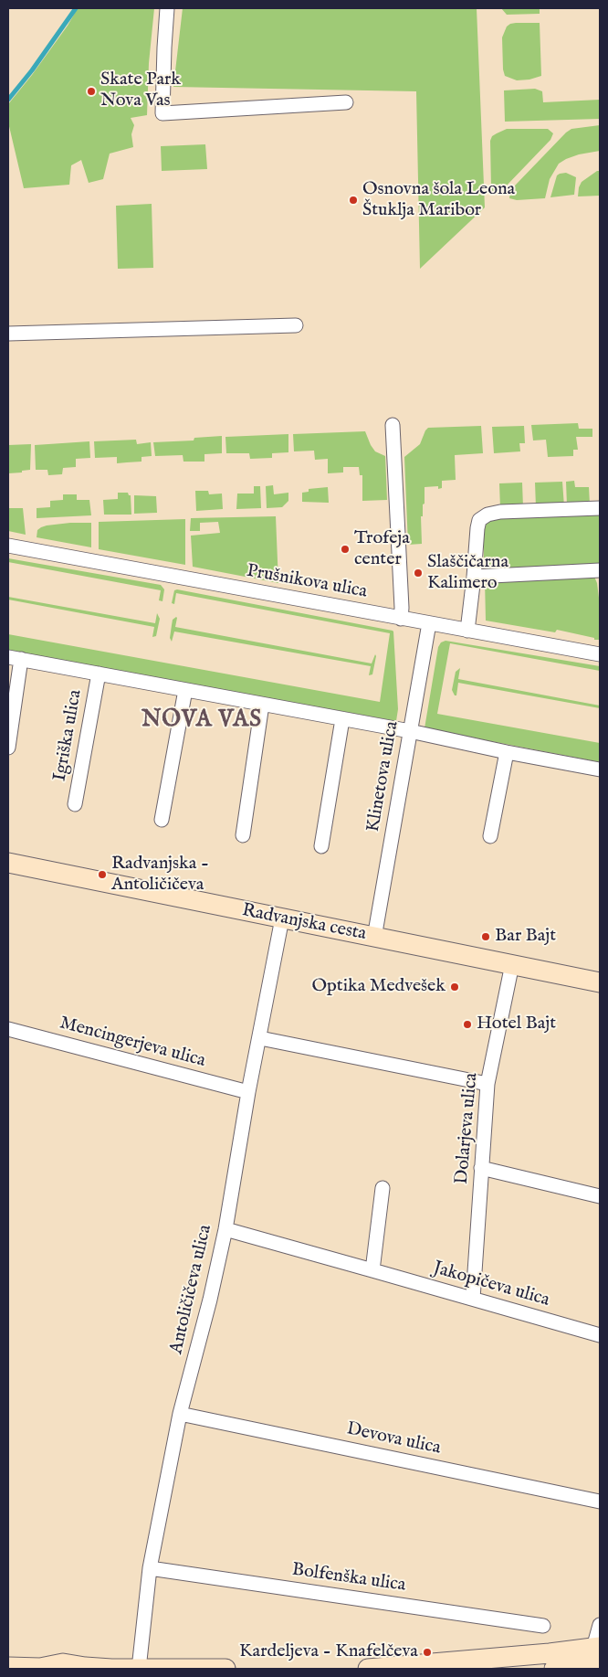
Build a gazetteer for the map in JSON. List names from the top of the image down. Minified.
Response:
{"streets":{"street":["Prušnikova ulica","Igriška ulica","Klinetova ulica","Radvanjska cesta","Mencingerjeva ulica","Dolarjeva ulica","Jakopičeva ulica","Antoličičeva ulica","Devova ulica","Bolfenška ulica"]},"crossings":[["Prušnikova ulica","Klinetova ulica"],["Igriška ulica","Klinetova ulica"],["Klinetova ulica","Radvanjska cesta"],["Radvanjska cesta","Dolarjeva ulica"],["Radvanjska cesta","Antoličičeva ulica"],["Mencingerjeva ulica","Antoličičeva ulica"],["Dolarjeva ulica","Jakopičeva ulica"],["Jakopičeva ulica","Antoličičeva ulica"],["Antoličičeva ulica","Devova ulica"],["Antoličičeva ulica","Bolfenška ulica"]],"districts":["NOVA VAS"],"places":["Skate Park Nova Vas","Osnovna šola Leona Štuklja Maribor","Trofeja center","Slaščičarna Kalimero","Radvanjska - Antoličičeva","Bar Bajt","Optika Medvešek","Hotel Bajt","Kardeljeva - Knafelčeva"]}
